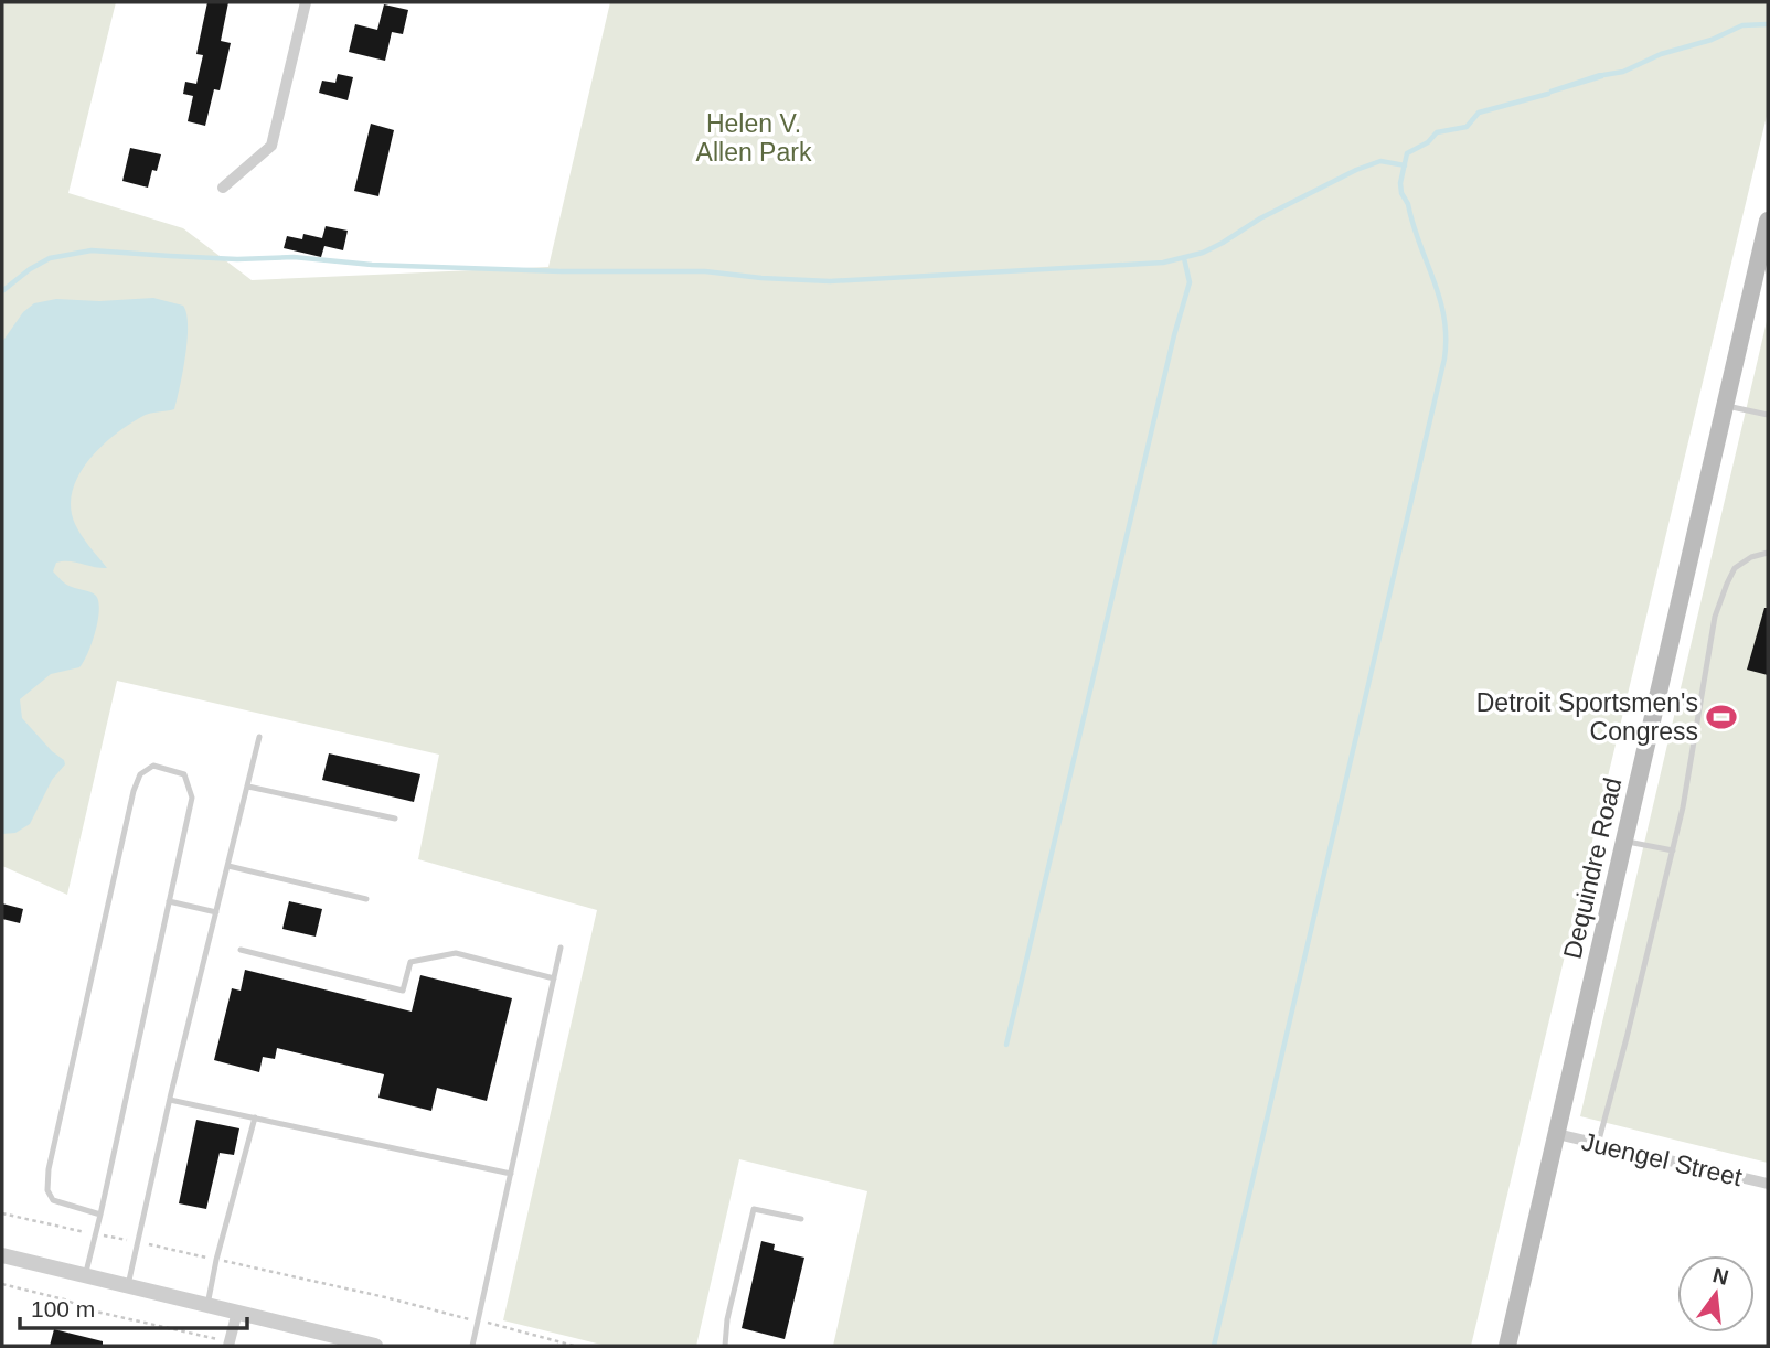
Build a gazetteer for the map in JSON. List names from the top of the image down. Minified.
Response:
{"streets":{"main road":["Dequindre Road"],"street":["Juengel Street"]},"crossings":[["Dequindre Road","Juengel Street"]],"parks":["Helen V. Allen Park"],"places":{"sports":["Detroit Sportsmen's Congress"]},"scale_bar":"100 m","north":"top"}
